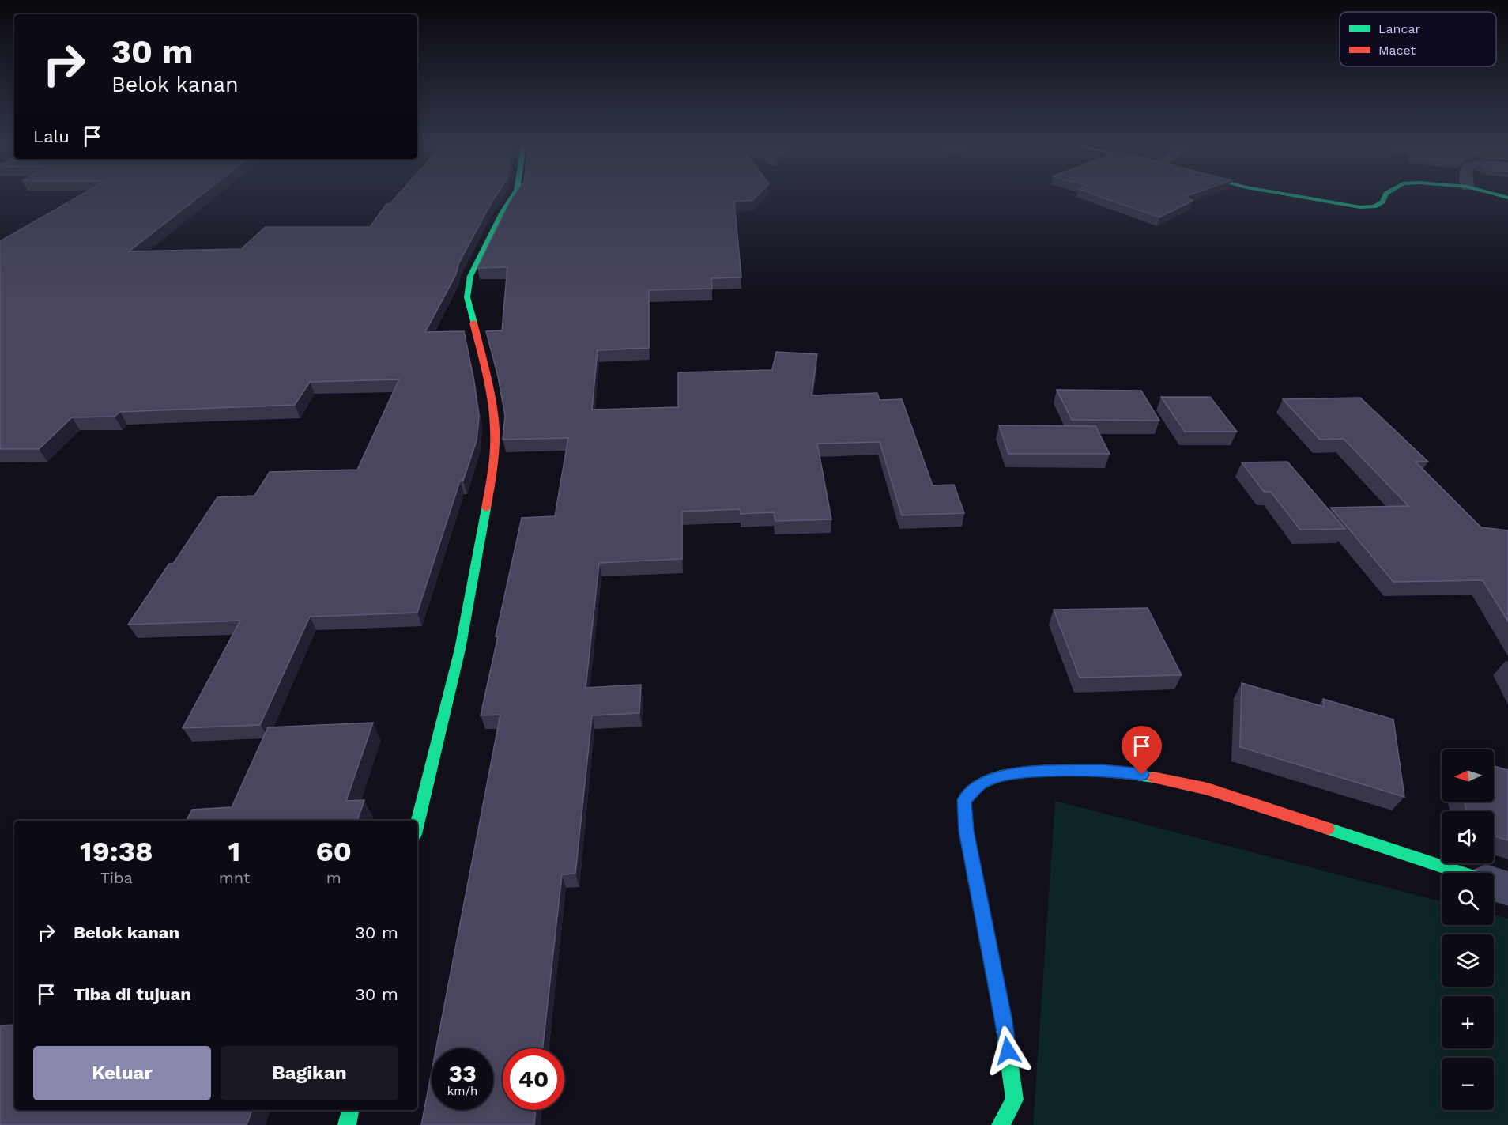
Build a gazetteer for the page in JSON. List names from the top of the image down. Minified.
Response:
{"legend":["Lancar","Macet"],"north":"left","page":{"turn":["30 m","Belok kanan"],"then":"Lalu","map_buttons":["+","−"],"eta":["19:38","Tiba","1","mnt","60","m"],"list":[{"name":"Belok kanan","value":"30 m"},{"name":"Tiba di tujuan","value":"30 m"}],"buttons":["Keluar","Bagikan"],"speed":"33 km/h","limit":"40"}}
